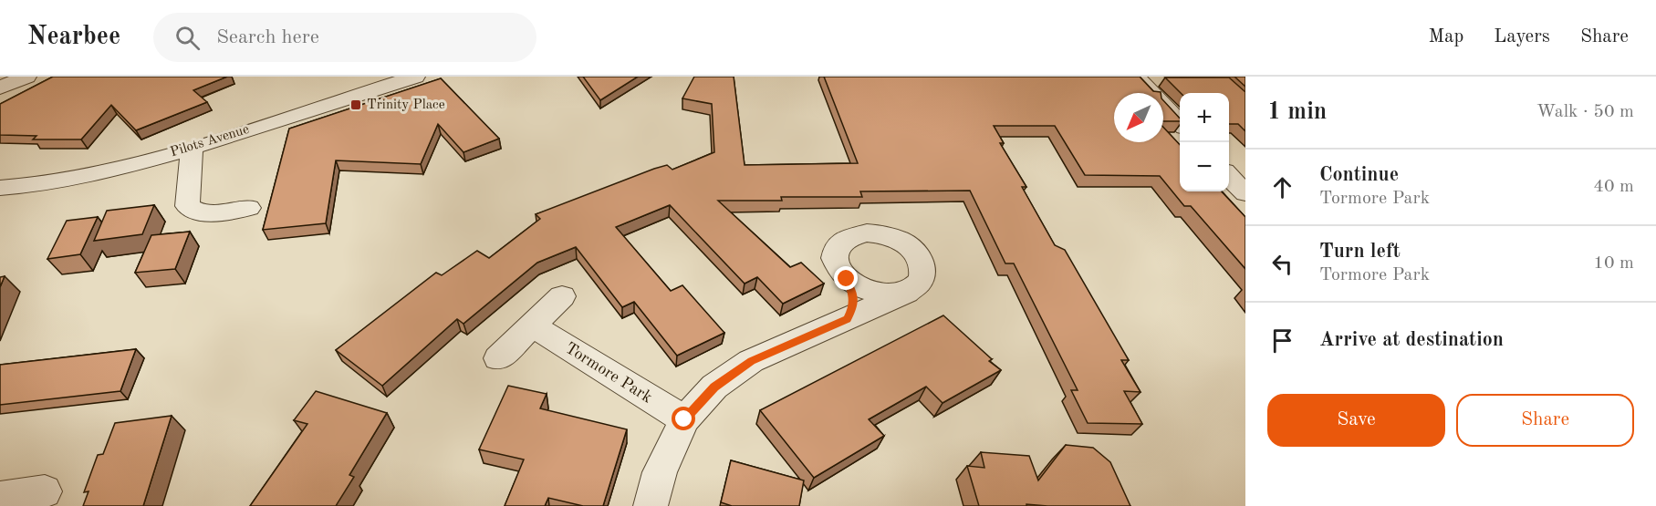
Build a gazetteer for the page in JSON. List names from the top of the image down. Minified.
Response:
{"streets":{"street":["Pilots Avenue","Tormore Park"]},"places":{"transit":["Trinity Place"]},"north":"bottom left","page":{"header":"Nearbee","search":"Search here","nav":["Map","Layers","Share"],"heading":["1 min","Walk · 50 m"],"map_buttons":["+","−"],"list":[["Continue","Tormore Park","40 m"],["Turn left","Tormore Park","10 m"],"Arrive at destination"],"buttons":["Save","Share"]}}
